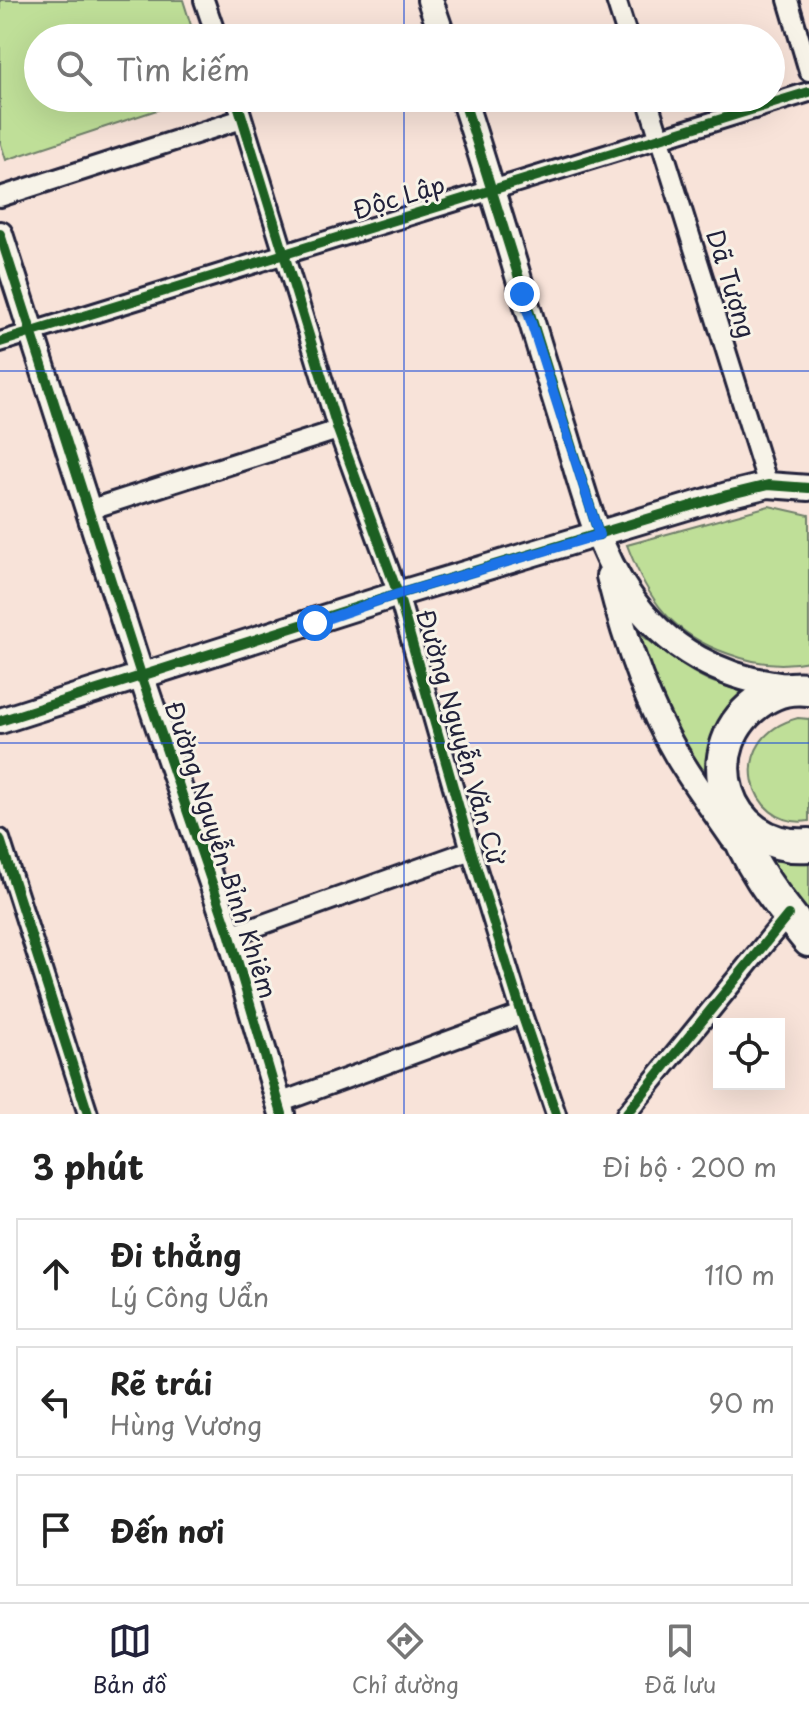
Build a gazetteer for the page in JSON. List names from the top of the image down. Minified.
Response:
{"streets":{"street":["Độc Lập","Dã Tượng","Đường Nguyễn Văn Cừ","Đường Nguyễn Bỉnh Khiêm"]},"crossings":[["Độc Lập","Dã Tượng"],["Độc Lập","Đường Nguyễn Văn Cừ"],["Độc Lập","Đường Nguyễn Bỉnh Khiêm"]],"page":{"search":"Tìm kiếm","heading":["3 phút","Đi bộ · 200 m"],"list":[["Đi thẳng","Lý Công Uẩn","110 m"],["Rẽ trái","Hùng Vương","90 m"],"Đến nơi"],"nav":["Bản đồ","Chỉ đường","Đã lưu"]}}
